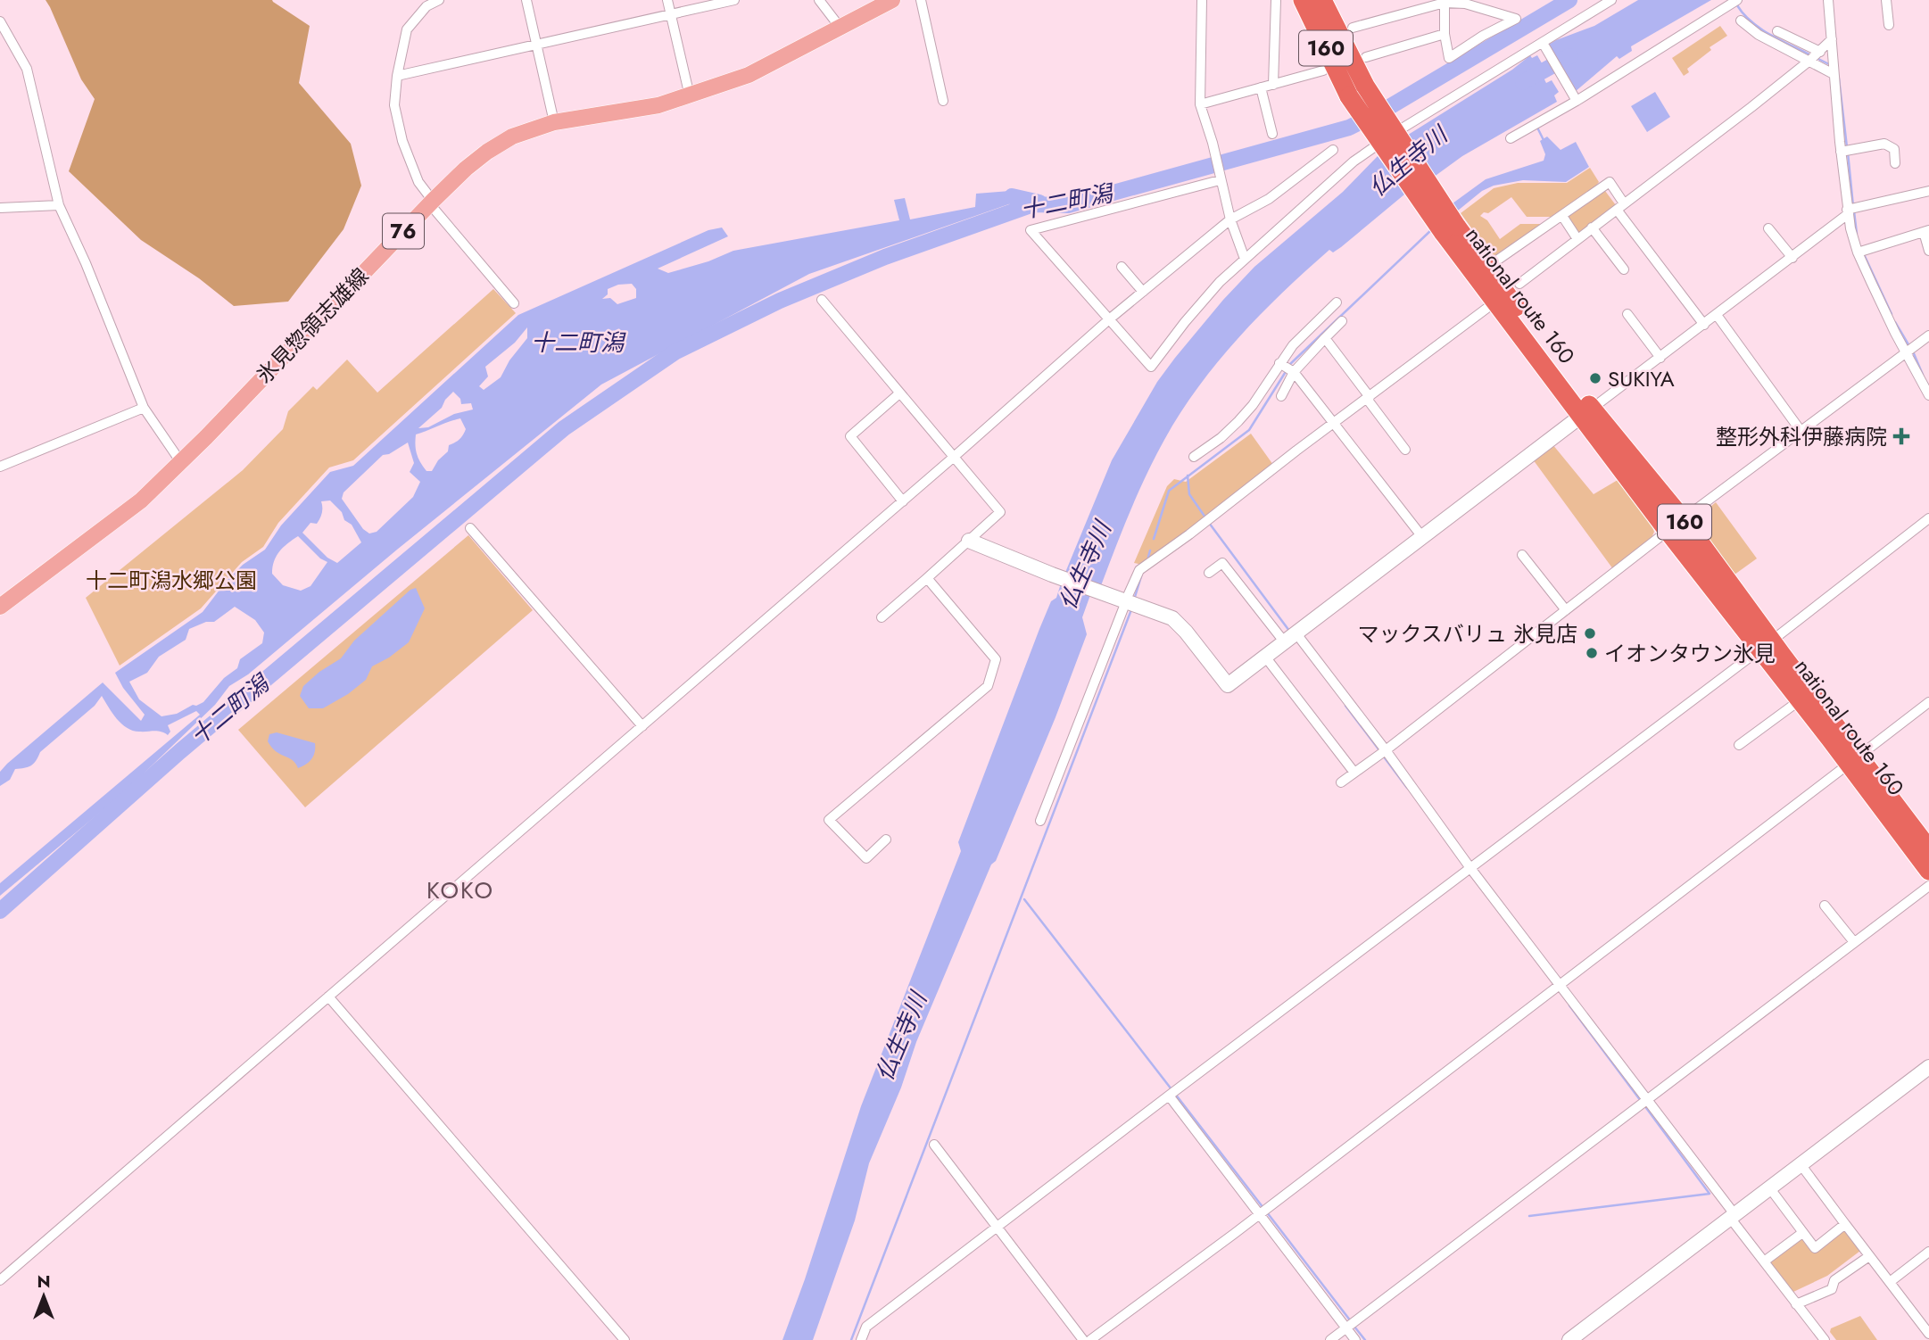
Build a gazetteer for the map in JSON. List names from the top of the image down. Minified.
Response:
{"streets":{"highway":["160","national route 160"],"main road":["76","氷見惣領志雄線"]},"districts":["KOKO"],"water":["仏生寺川","十二町潟"],"parks":["十二町潟水郷公園"],"places":{"other":["SUKIYA","マックスバリュ 氷見店","イオンタウン氷見"],"health":["整形外科伊藤病院"]},"north":"top"}
